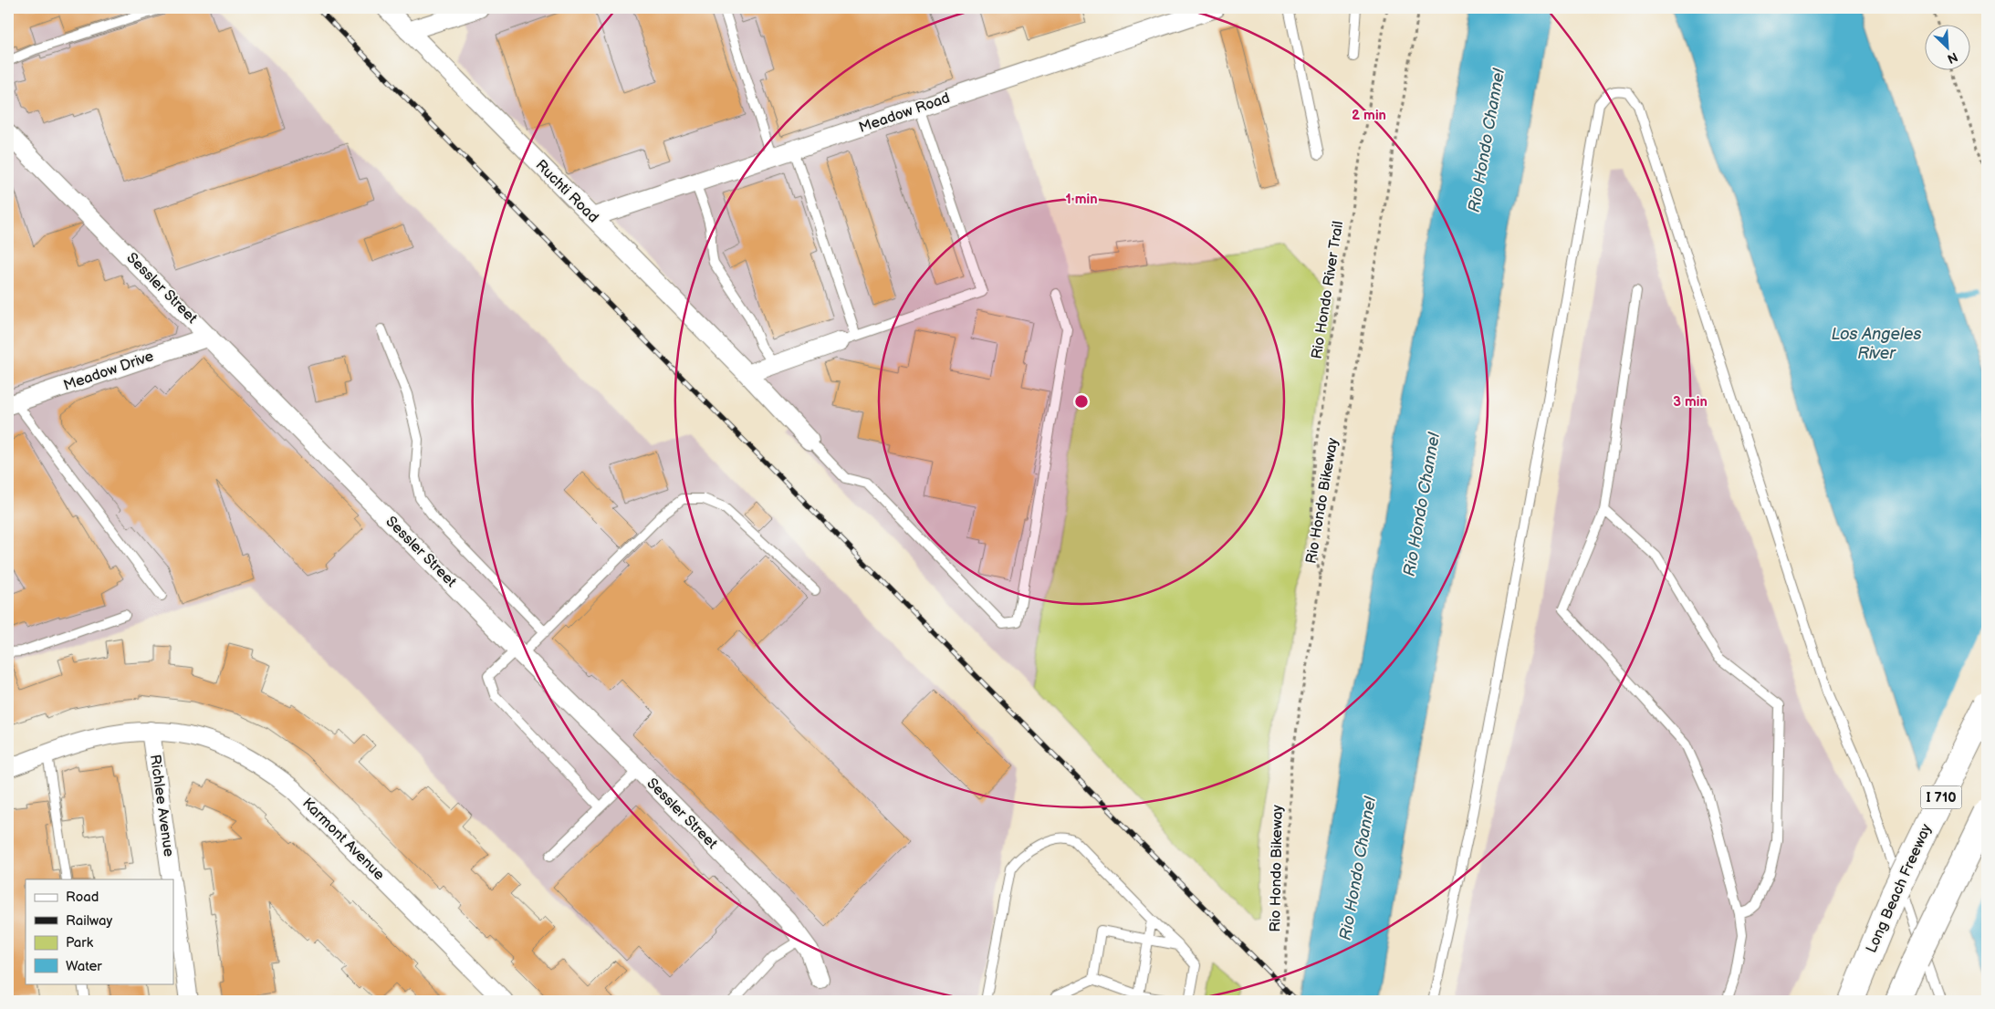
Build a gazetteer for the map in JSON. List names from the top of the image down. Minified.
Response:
{"streets":{"highway":["I 710","Long Beach Freeway"],"street":["Meadow Road","Ruchti Road","Sessler Street","Meadow Drive","Richlee Avenue","Karmont Avenue"],"path":["Rio Hondo River Trail","Rio Hondo Bikeway"]},"crossings":[["Meadow Road","Ruchti Road"],["Sessler Street","Meadow Drive"],["Rio Hondo River Trail","Rio Hondo Bikeway"],["Richlee Avenue","Karmont Avenue"]],"water":["Rio Hondo Channel","Los Angeles River"],"legend":["Road","Railway","Park","Water"],"north":"bottom right","rings":["2 min","1 min","3 min"]}
